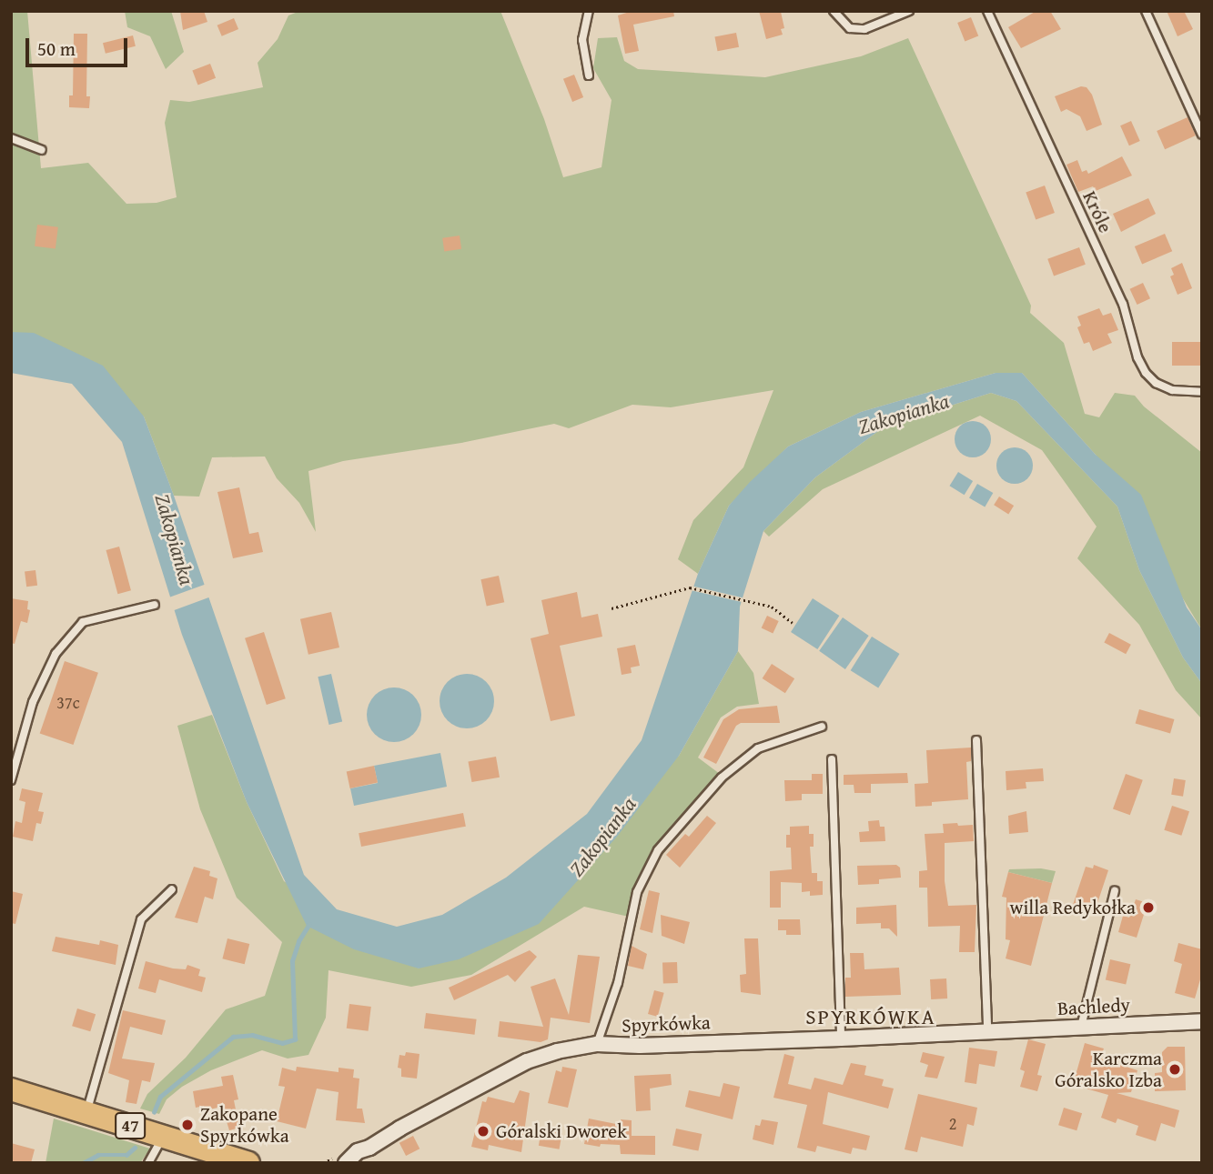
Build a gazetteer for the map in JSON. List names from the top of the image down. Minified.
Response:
{"streets":{"main road":["47"],"street":["Bachledy","Spyrkówka"],"lane":["Króle"]},"crossings":[["Bachledy","Spyrkówka"]],"districts":["SPYRKÓWKA"],"water":["Zakopianka"],"places":["willa Redykołka","Karczma Góralsko Izba","Zakopane Spyrkówka","Góralski Dworek"],"house_numbers":["37c","2"],"scale_bar":"50 m"}
